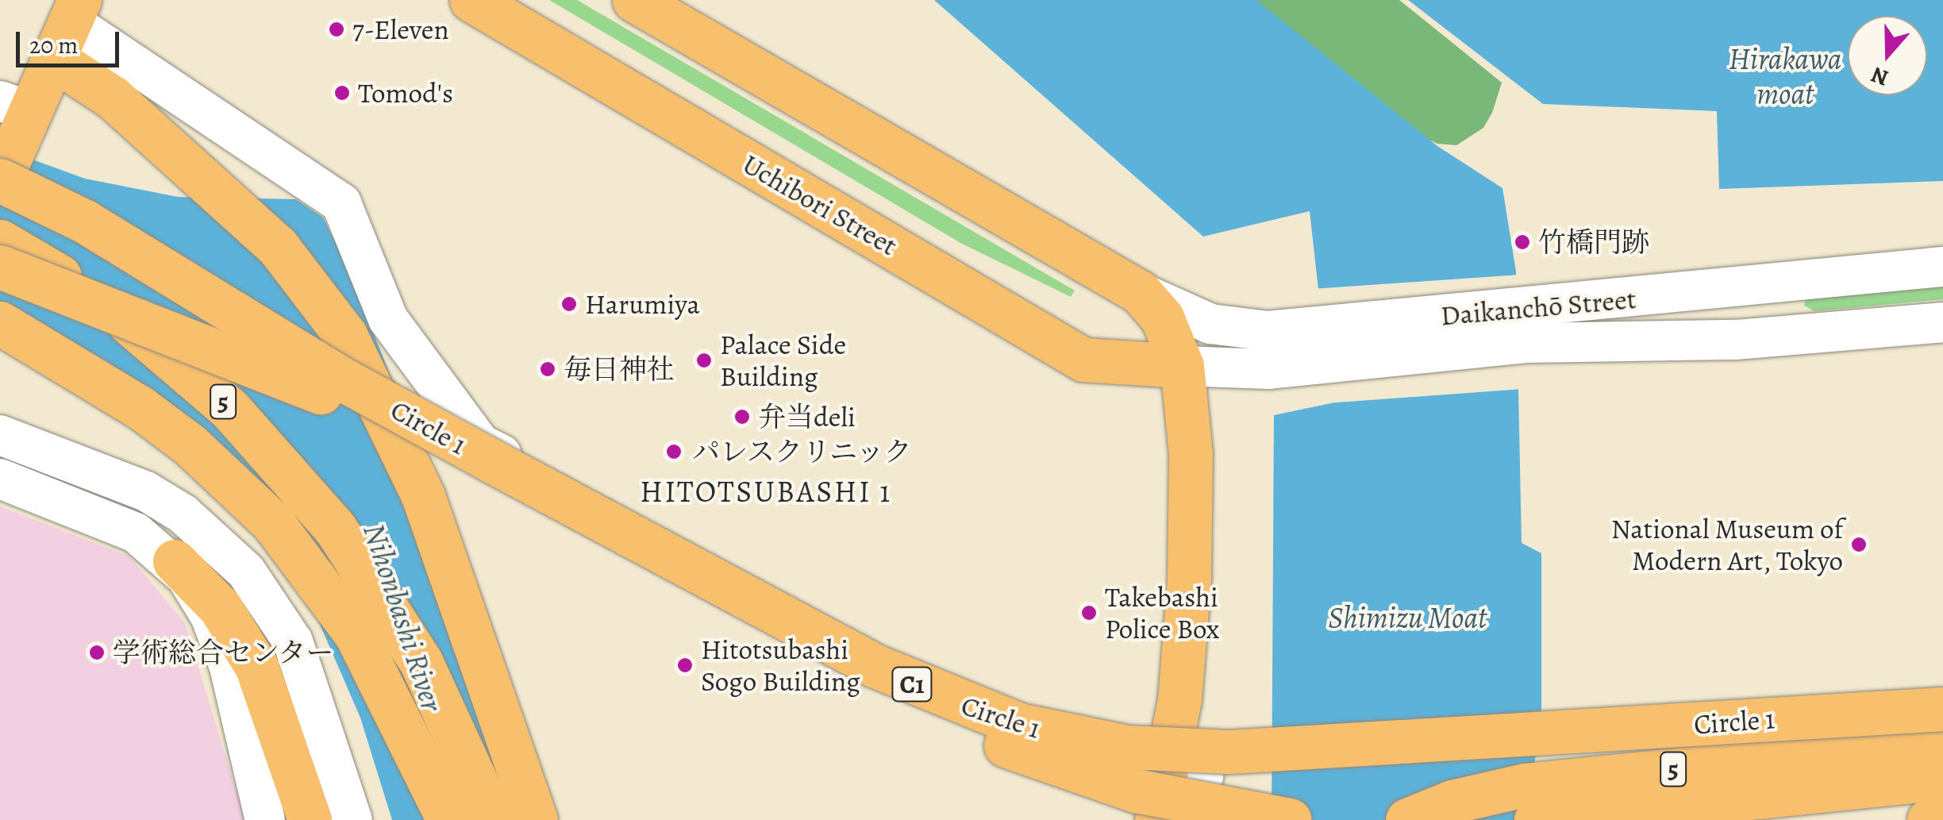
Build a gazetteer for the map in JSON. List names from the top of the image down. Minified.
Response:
{"streets":{"main road":["Uchibori Street","5","Circle 1","C1"],"street":["Daikanchō Street"]},"crossings":[["Uchibori Street","Daikanchō Street"]],"districts":["HITOTSUBASHI 1"],"water":["Hirakawa moat","Nihonbashi River","Shimizu Moat"],"places":["7-Eleven","Tomod's","竹橋門跡","Harumiya","Palace Side Building","毎日神社","弁当deli","パレスクリニック","National Museum of Modern Art, Tokyo","Takebashi Police Box","学術総合センター","Hitotsubashi Sogo Building"],"scale_bar":"20 m","north":"bottom"}
